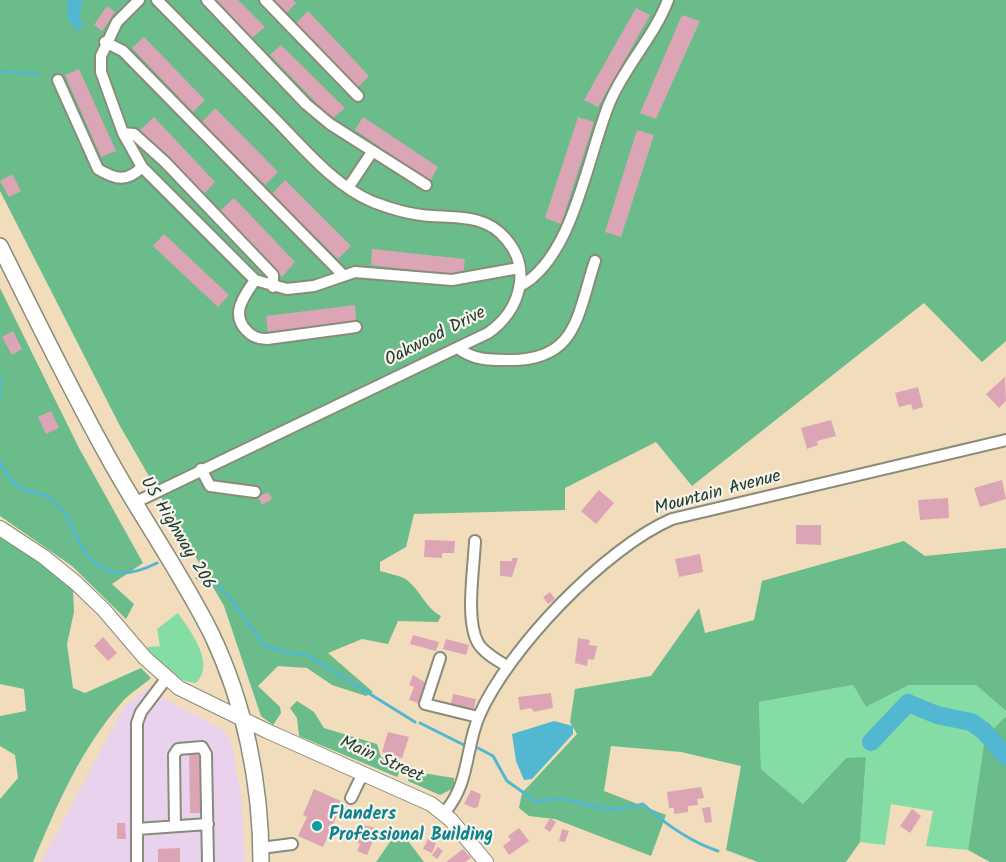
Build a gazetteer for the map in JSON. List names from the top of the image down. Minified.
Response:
{"streets":{"highway":["US Highway 206"],"main road":["Main Street"],"street":["Oakwood Drive","Mountain Avenue"]},"crossings":[["Oakwood Drive","US Highway 206"],["Mountain Avenue","Main Street"],["US Highway 206","Main Street"]],"places":["Flanders Professional Building"]}
